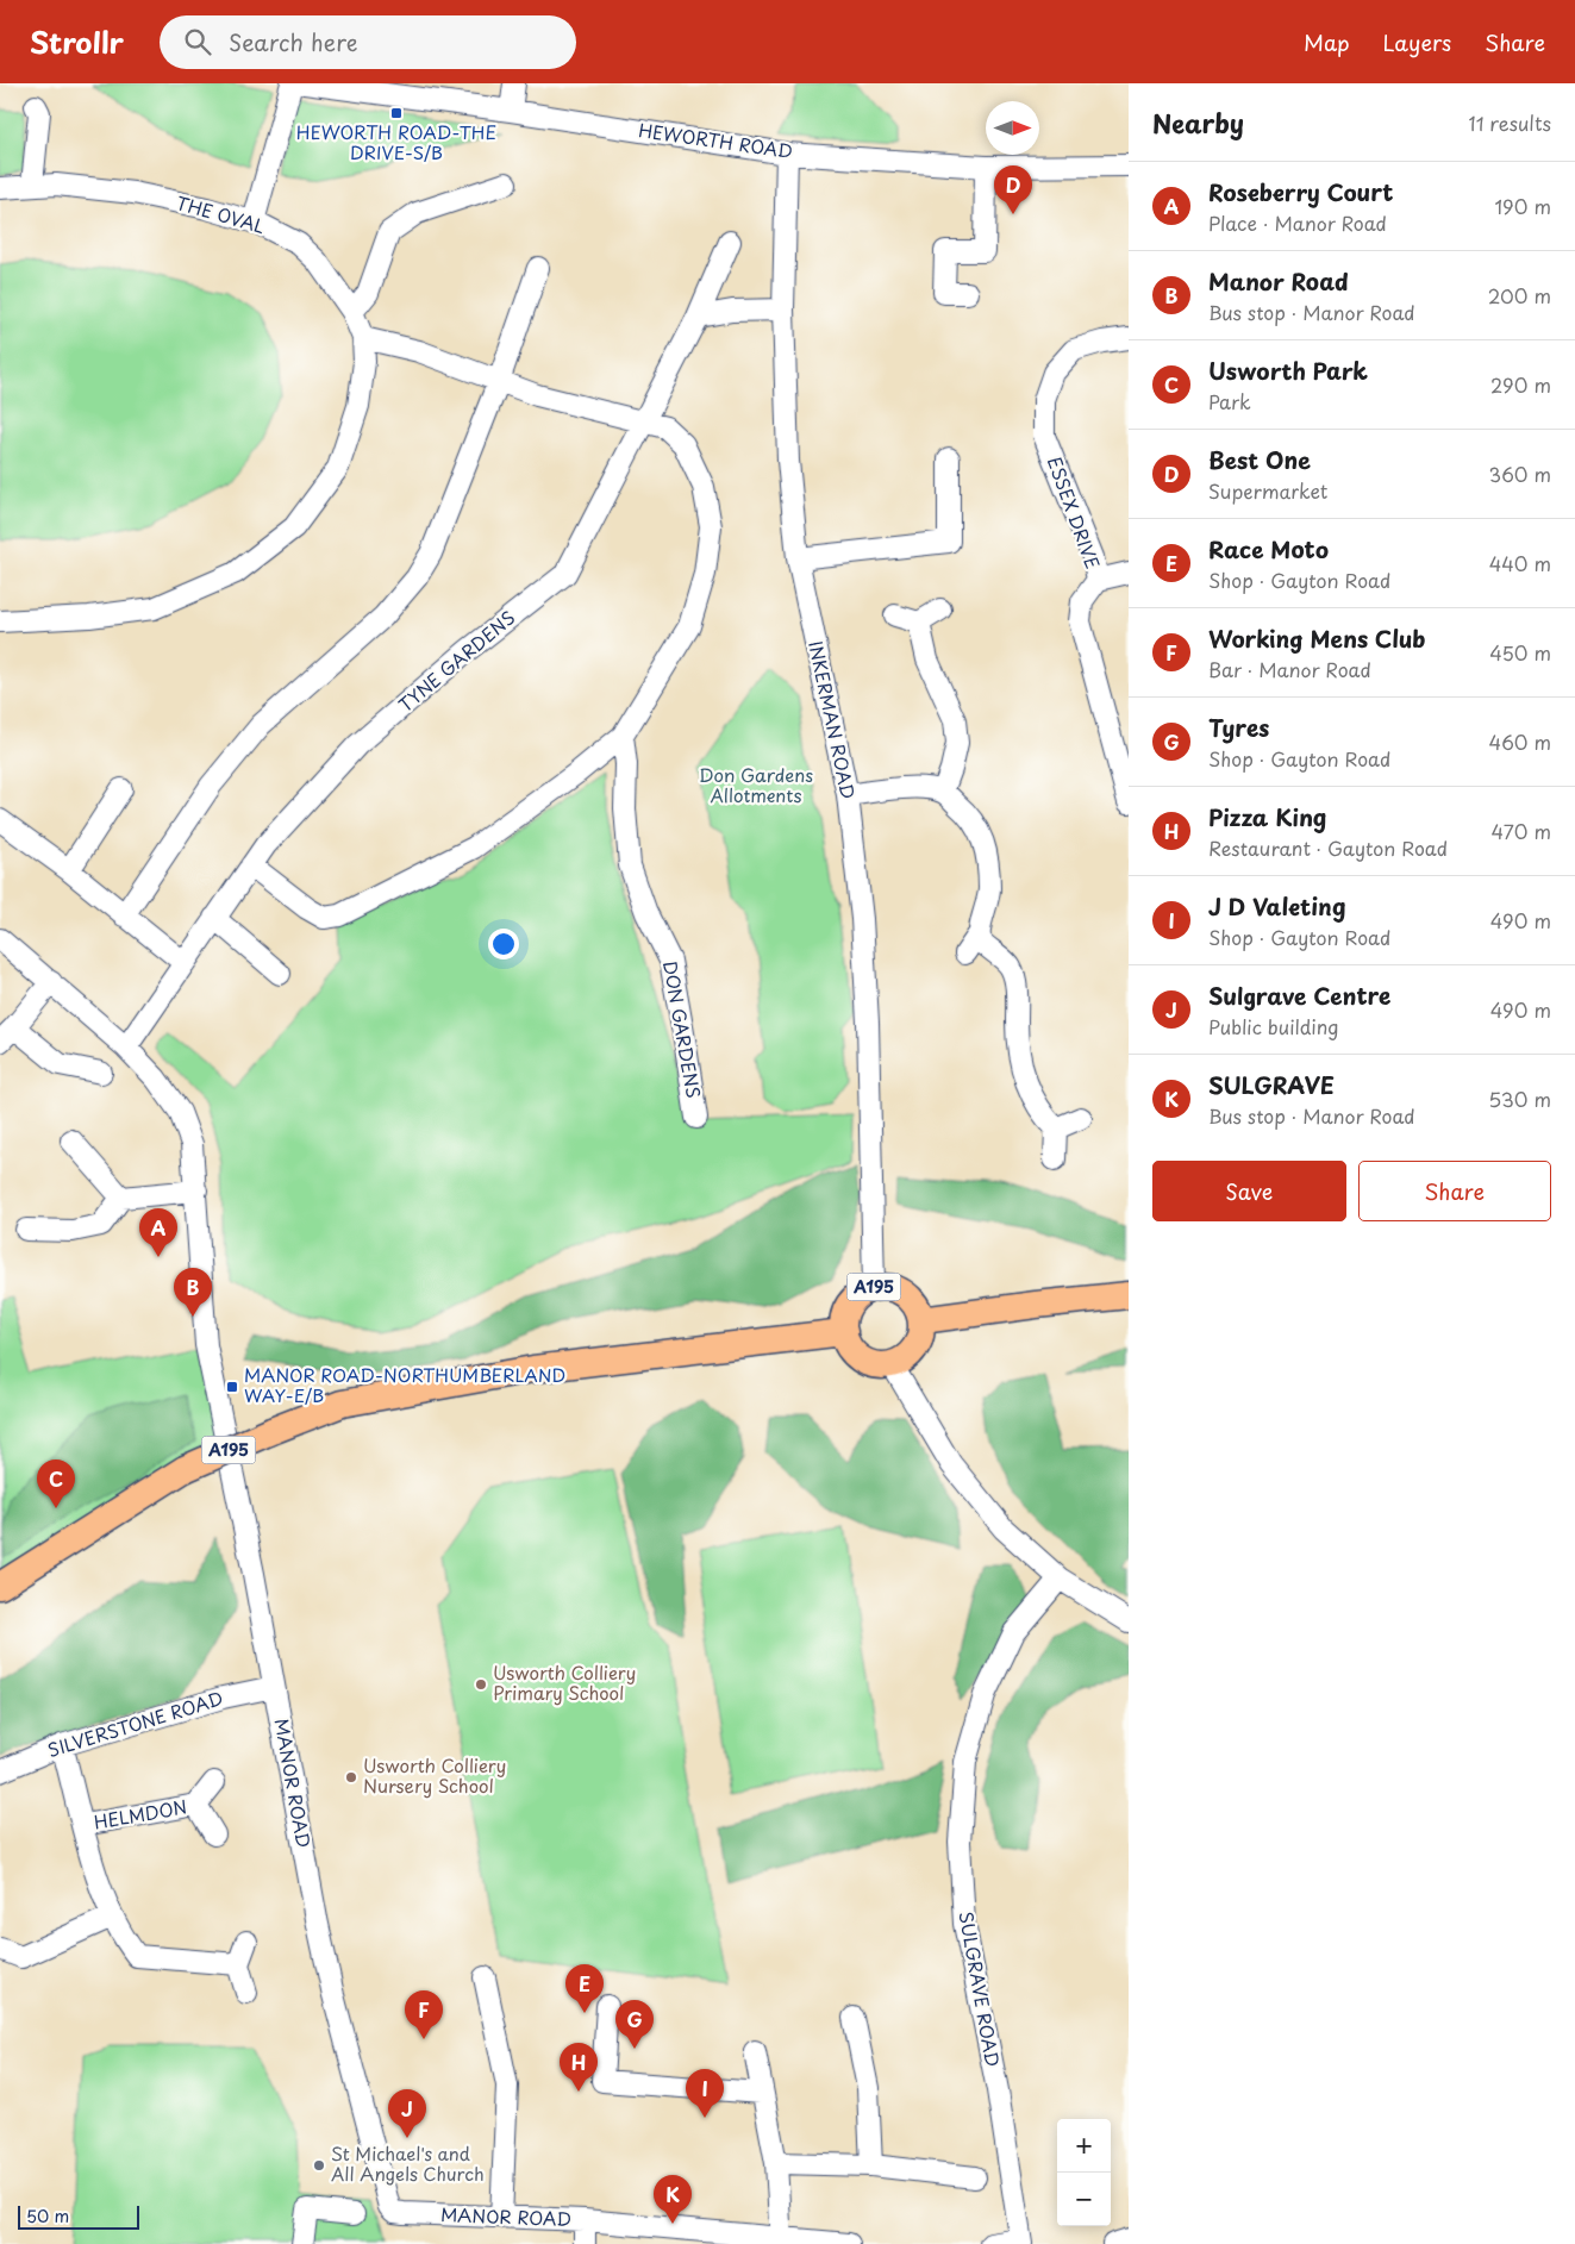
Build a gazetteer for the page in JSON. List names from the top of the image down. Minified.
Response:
{"streets":{"main road":["A195"],"street":["HEWORTH ROAD","THE OVAL","ESSEX DRIVE","TYNE GARDENS","INKERMAN ROAD","DON GARDENS","SILVERSTONE ROAD","MANOR ROAD","HELMDON","SULGRAVE ROAD"]},"crossings":[["HEWORTH ROAD","INKERMAN ROAD"],["TYNE GARDENS","MANOR ROAD"],["INKERMAN ROAD","A195"],["SILVERSTONE ROAD","MANOR ROAD"],["SILVERSTONE ROAD","HELMDON"]],"parks":["Don Gardens Allotments"],"places":{"transit":["HEWORTH ROAD-THE DRIVE-S/B","MANOR ROAD-NORTHUMBERLAND WAY-E/B"],"other":["Usworth Colliery Primary School","Usworth Colliery Nursery School","St Michael's and All Angels Church"]},"scale_bar":"50 m","north":"right","page":{"header":"Strollr","search":"Search here","nav":["Map","Layers","Share"],"heading":["Nearby","11 results"],"list":[{"mark":"A","name":"Roseberry Court","note":"Place · Manor Road","value":"190 m"},{"mark":"B","name":"Manor Road","note":"Bus stop · Manor Road","value":"200 m"},{"mark":"C","name":"Usworth Park","note":"Park","value":"290 m"},{"mark":"D","name":"Best One","note":"Supermarket","value":"360 m"},{"mark":"E","name":"Race Moto","note":"Shop · Gayton Road","value":"440 m"},{"mark":"F","name":"Working Mens Club","note":"Bar · Manor Road","value":"450 m"},{"mark":"G","name":"Tyres","note":"Shop · Gayton Road","value":"460 m"},{"mark":"H","name":"Pizza King","note":"Restaurant · Gayton Road","value":"470 m"},{"mark":"I","name":"J D Valeting","note":"Shop · Gayton Road","value":"490 m"},{"mark":"J","name":"Sulgrave Centre","note":"Public building","value":"490 m"},{"mark":"K","name":"SULGRAVE","note":"Bus stop · Manor Road","value":"530 m"}],"pins":["D","A","B","C","E","F","G","H","I","J","K"],"buttons":["Save","Share"],"map_buttons":["+","−"],"scale":"50 m"}}
